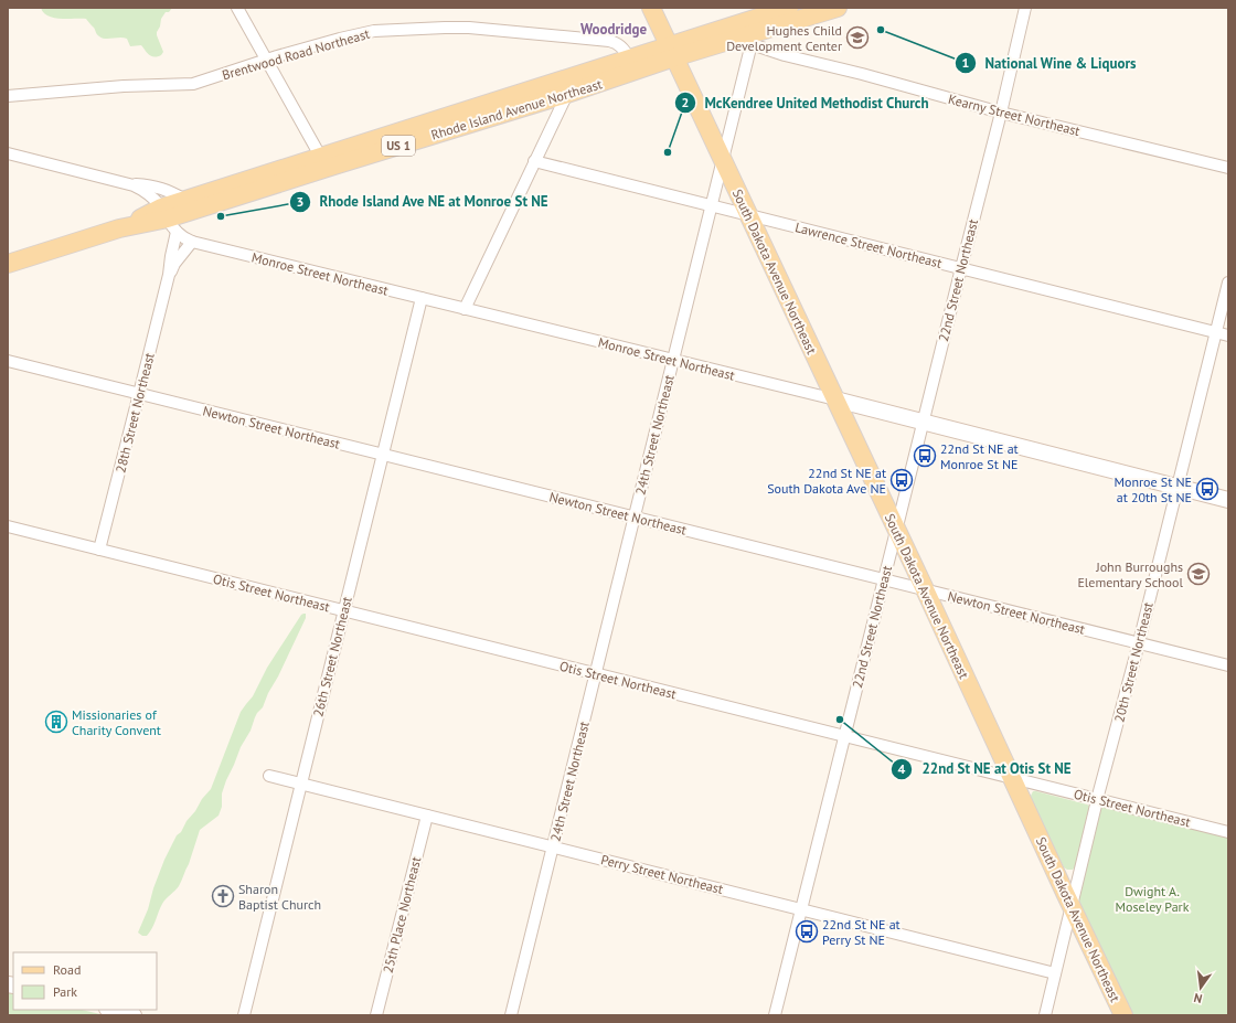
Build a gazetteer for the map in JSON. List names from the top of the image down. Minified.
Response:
{"streets":{"main road":["Rhode Island Avenue Northeast","US 1","South Dakota Avenue Northeast"],"street":["Brentwood Road Northeast","Kearny Street Northeast","Lawrence Street Northeast","Monroe Street Northeast","22nd Street Northeast","28th Street Northeast","Newton Street Northeast","24th Street Northeast","Otis Street Northeast","26th Street Northeast","20th Street Northeast","Perry Street Northeast","25th Place Northeast"]},"crossings":[["Brentwood Road Northeast","Rhode Island Avenue Northeast"],["Rhode Island Avenue Northeast","Kearny Street Northeast"],["Rhode Island Avenue Northeast","South Dakota Avenue Northeast"],["Rhode Island Avenue Northeast","Monroe Street Northeast"],["Rhode Island Avenue Northeast","28th Street Northeast"],["Rhode Island Avenue Northeast","24th Street Northeast"],["Kearny Street Northeast","22nd Street Northeast"],["Kearny Street Northeast","24th Street Northeast"],["Lawrence Street Northeast","South Dakota Avenue Northeast"],["Lawrence Street Northeast","22nd Street Northeast"],["Lawrence Street Northeast","24th Street Northeast"],["Lawrence Street Northeast","20th Street Northeast"],["South Dakota Avenue Northeast","Monroe Street Northeast"],["South Dakota Avenue Northeast","22nd Street Northeast"],["South Dakota Avenue Northeast","Newton Street Northeast"],["South Dakota Avenue Northeast","24th Street Northeast"],["South Dakota Avenue Northeast","Otis Street Northeast"],["South Dakota Avenue Northeast","20th Street Northeast"],["Monroe Street Northeast","22nd Street Northeast"],["Monroe Street Northeast","28th Street Northeast"],["Monroe Street Northeast","24th Street Northeast"],["Monroe Street Northeast","26th Street Northeast"],["Monroe Street Northeast","20th Street Northeast"],["22nd Street Northeast","Newton Street Northeast"],["22nd Street Northeast","Otis Street Northeast"],["22nd Street Northeast","Perry Street Northeast"],["28th Street Northeast","Newton Street Northeast"],["28th Street Northeast","Otis Street Northeast"],["Newton Street Northeast","24th Street Northeast"],["Newton Street Northeast","26th Street Northeast"],["Newton Street Northeast","20th Street Northeast"],["24th Street Northeast","Otis Street Northeast"],["24th Street Northeast","Perry Street Northeast"],["Otis Street Northeast","26th Street Northeast"],["Otis Street Northeast","20th Street Northeast"],["26th Street Northeast","Perry Street Northeast"],["20th Street Northeast","Perry Street Northeast"],["Perry Street Northeast","25th Place Northeast"]],"districts":["Woodridge"],"parks":["Dwight A. Moseley Park"],"places":{"other":["National Wine & Liquors","McKendree United Methodist Church","Rhode Island Ave NE at Monroe St NE","22nd St NE at Otis St NE"],"school or university":["Hughes Child Development Center","John Burroughs Elementary School"],"bus stop":["22nd St NE at Monroe St NE","22nd St NE at South Dakota Ave NE","Monroe St NE at 20th St NE","22nd St NE at Perry St NE"],"building":["Missionaries of Charity Convent"],"church":["Sharon Baptist Church"]},"legend":["Road","Park"],"north":"bottom"}
